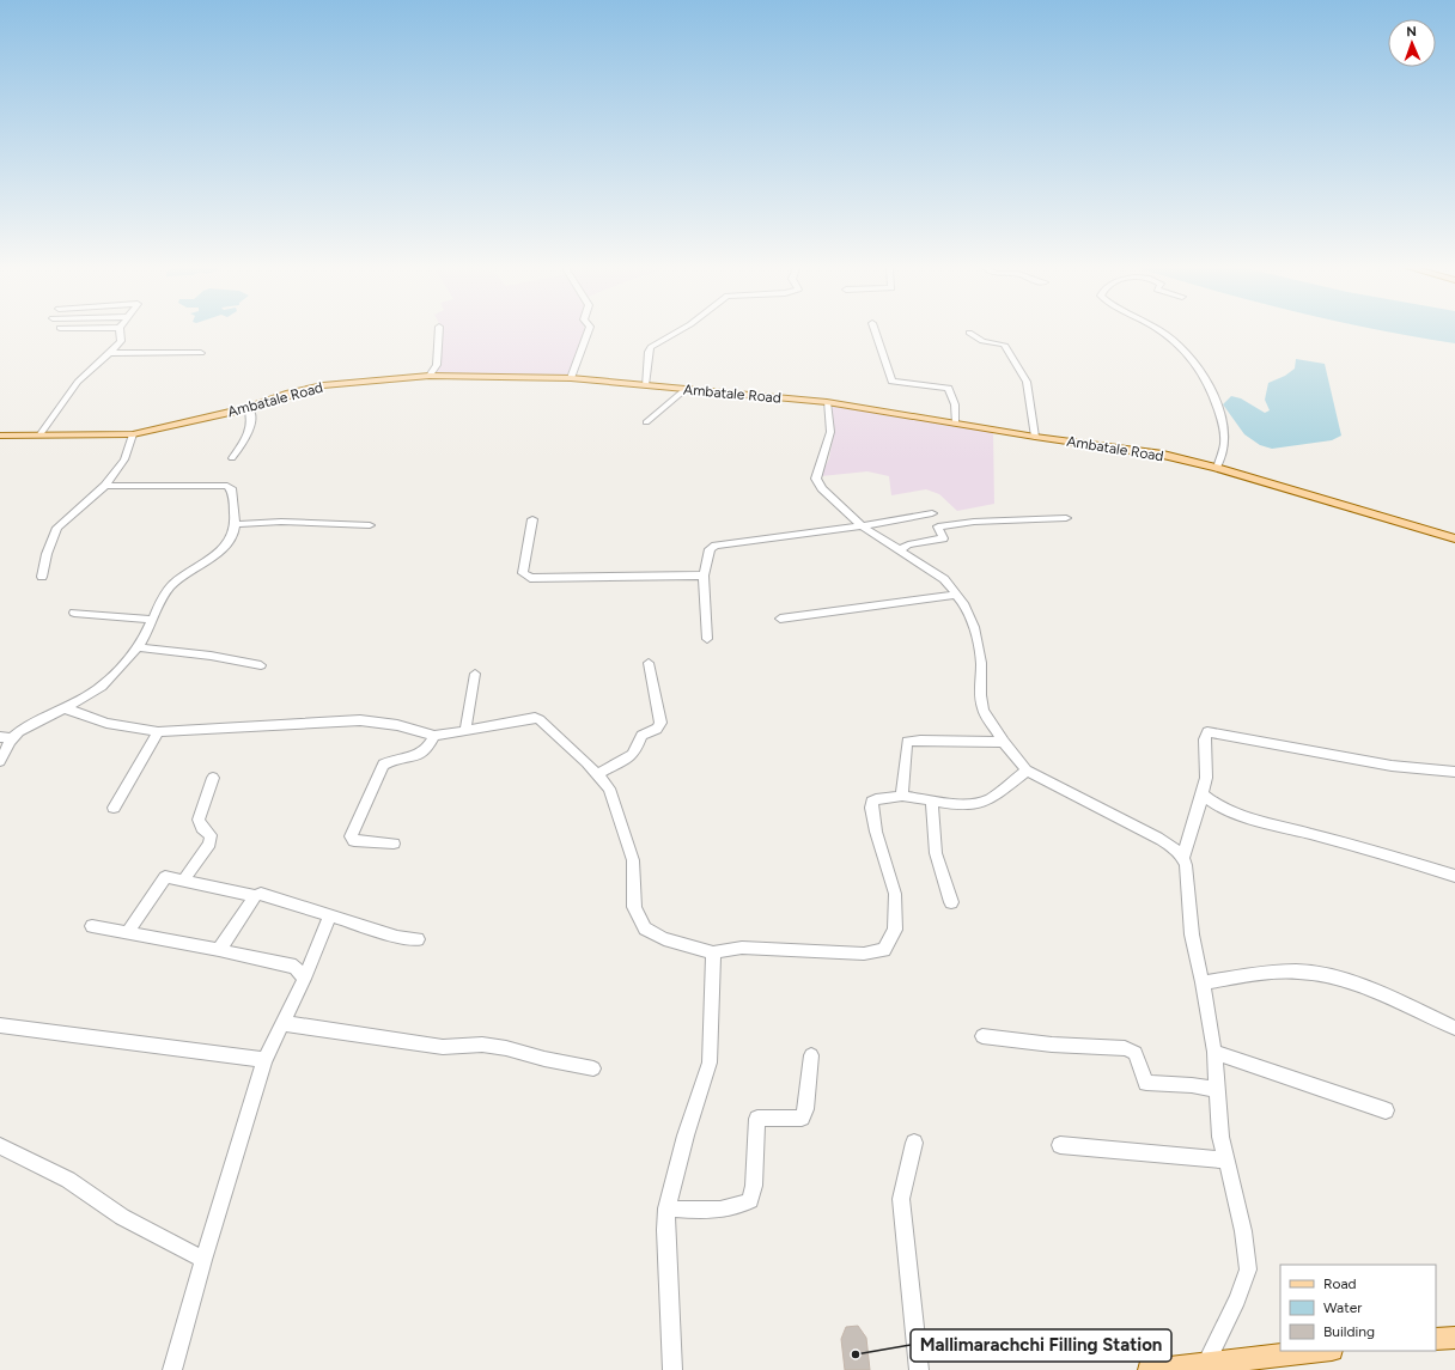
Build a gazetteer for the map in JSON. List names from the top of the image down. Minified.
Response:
{"streets":{"main road":["Ambatale Road"]},"places":["Mallimarachchi Filling Station"],"legend":["Road","Water","Building"],"north":"top"}
